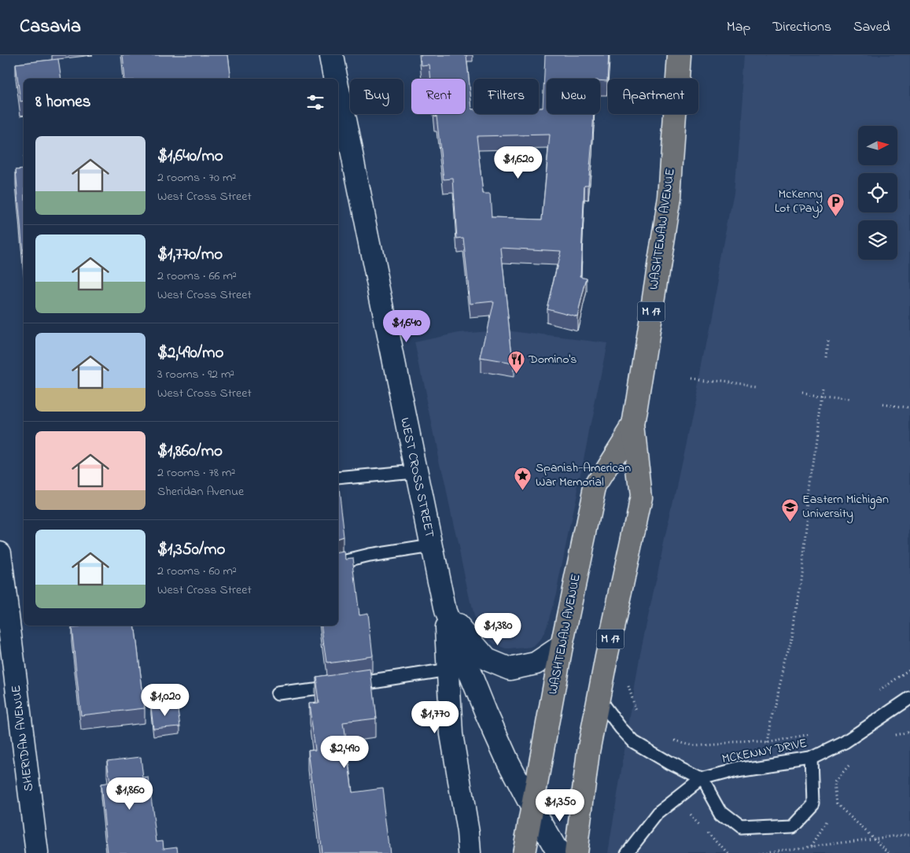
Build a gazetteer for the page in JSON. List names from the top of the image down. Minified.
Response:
{"streets":{"main road":["WASHTENAW AVENUE","M 17","WEST CROSS STREET","SHERIDAN AVENUE"],"lane":["MCKENNY DRIVE"]},"crossings":[["WASHTENAW AVENUE","WEST CROSS STREET"]],"places":{"parking":["McKenny Lot (Pay)"],"restaurant":["Domino's"],"place":["Spanish-American War Memorial"],"school or university":["Eastern Michigan University"]},"north":"right","page":{"header":"Casavia","nav":["Map","Directions","Saved"],"chip":["Buy","Rent","Filters","New","Apartment"],"heading":"8 homes","list":[{"name":"$1,640/mo","note":"2 rooms · 70 m² · West Cross Street"},{"name":"$1,770/mo","note":"2 rooms · 66 m² · West Cross Street"},{"name":"$2,490/mo","note":"3 rooms · 92 m² · West Cross Street"},{"name":"$1,860/mo","note":"2 rooms · 78 m² · Sheridan Avenue"},{"name":"$1,350/mo","note":"2 rooms · 60 m² · West Cross Street"}],"price":["$1,620","$1,640","$1,380","$1,020","$1,770","$2,490","$1,860","$1,350"]}}
